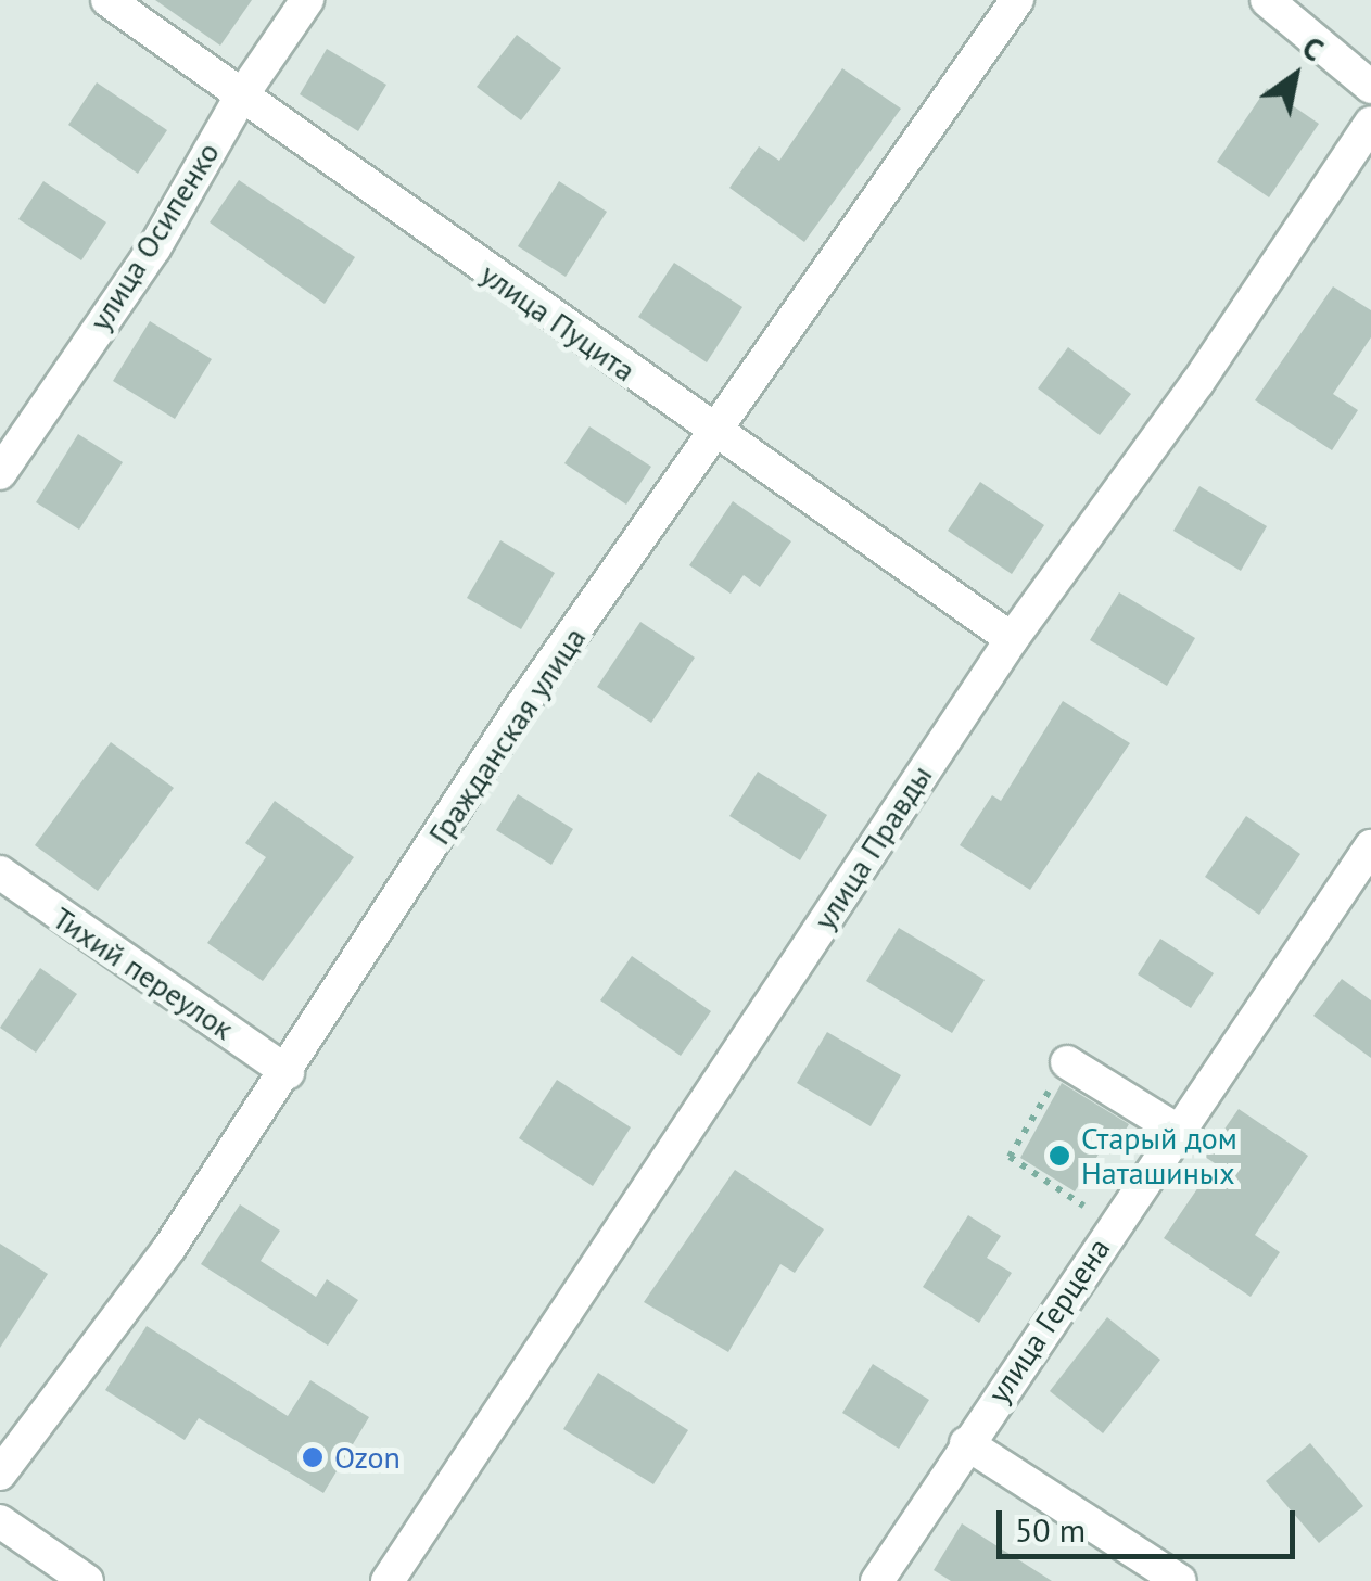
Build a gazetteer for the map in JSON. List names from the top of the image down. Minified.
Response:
{"streets":{"street":["улица Осипенко","улица Пуцита","Гражданская улица","улица Правды","Тихий переулок","улица Герцена"]},"crossings":[["улица Осипенко","улица Пуцита"],["улица Пуцита","Гражданская улица"],["улица Пуцита","улица Правды"],["Гражданская улица","Тихий переулок"]],"places":["Старый дом Наташиных","Ozon"],"scale_bar":"50 m","north":"top right"}
